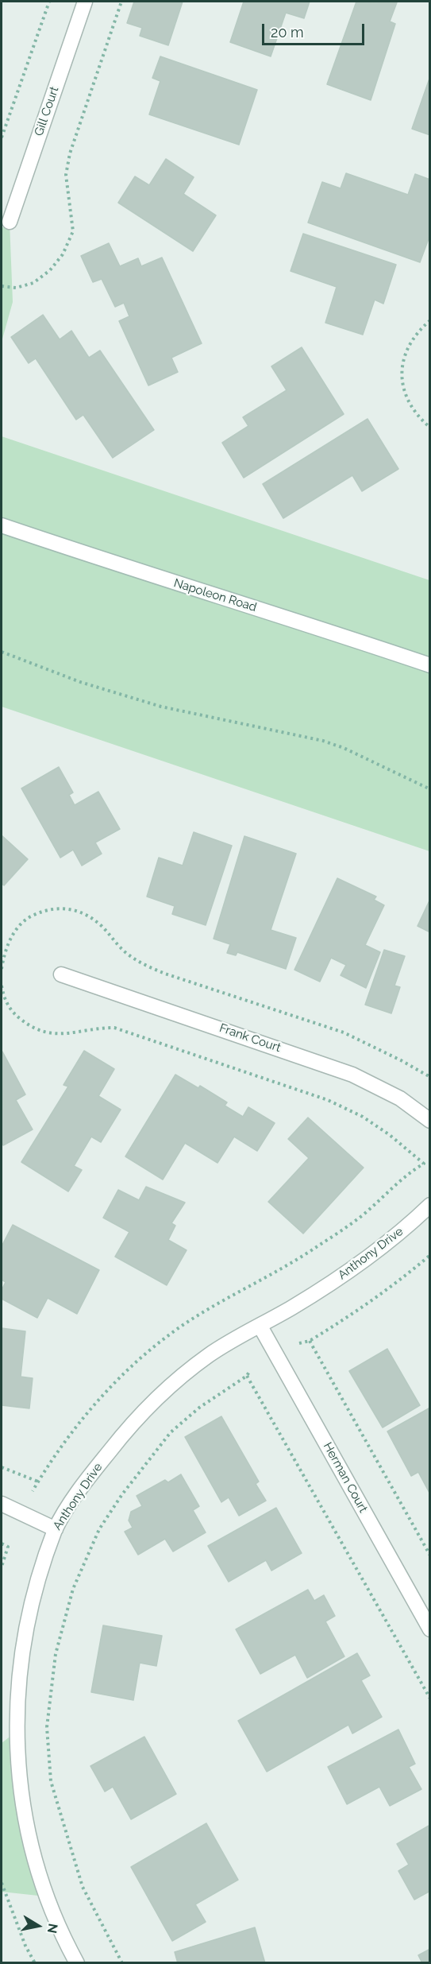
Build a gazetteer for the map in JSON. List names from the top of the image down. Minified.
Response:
{"streets":{"street":["Gill Court","Napoleon Road","Frank Court","Anthony Drive","Herman Court"]},"crossings":[["Anthony Drive","Herman Court"]],"scale_bar":"20 m","north":"right"}
